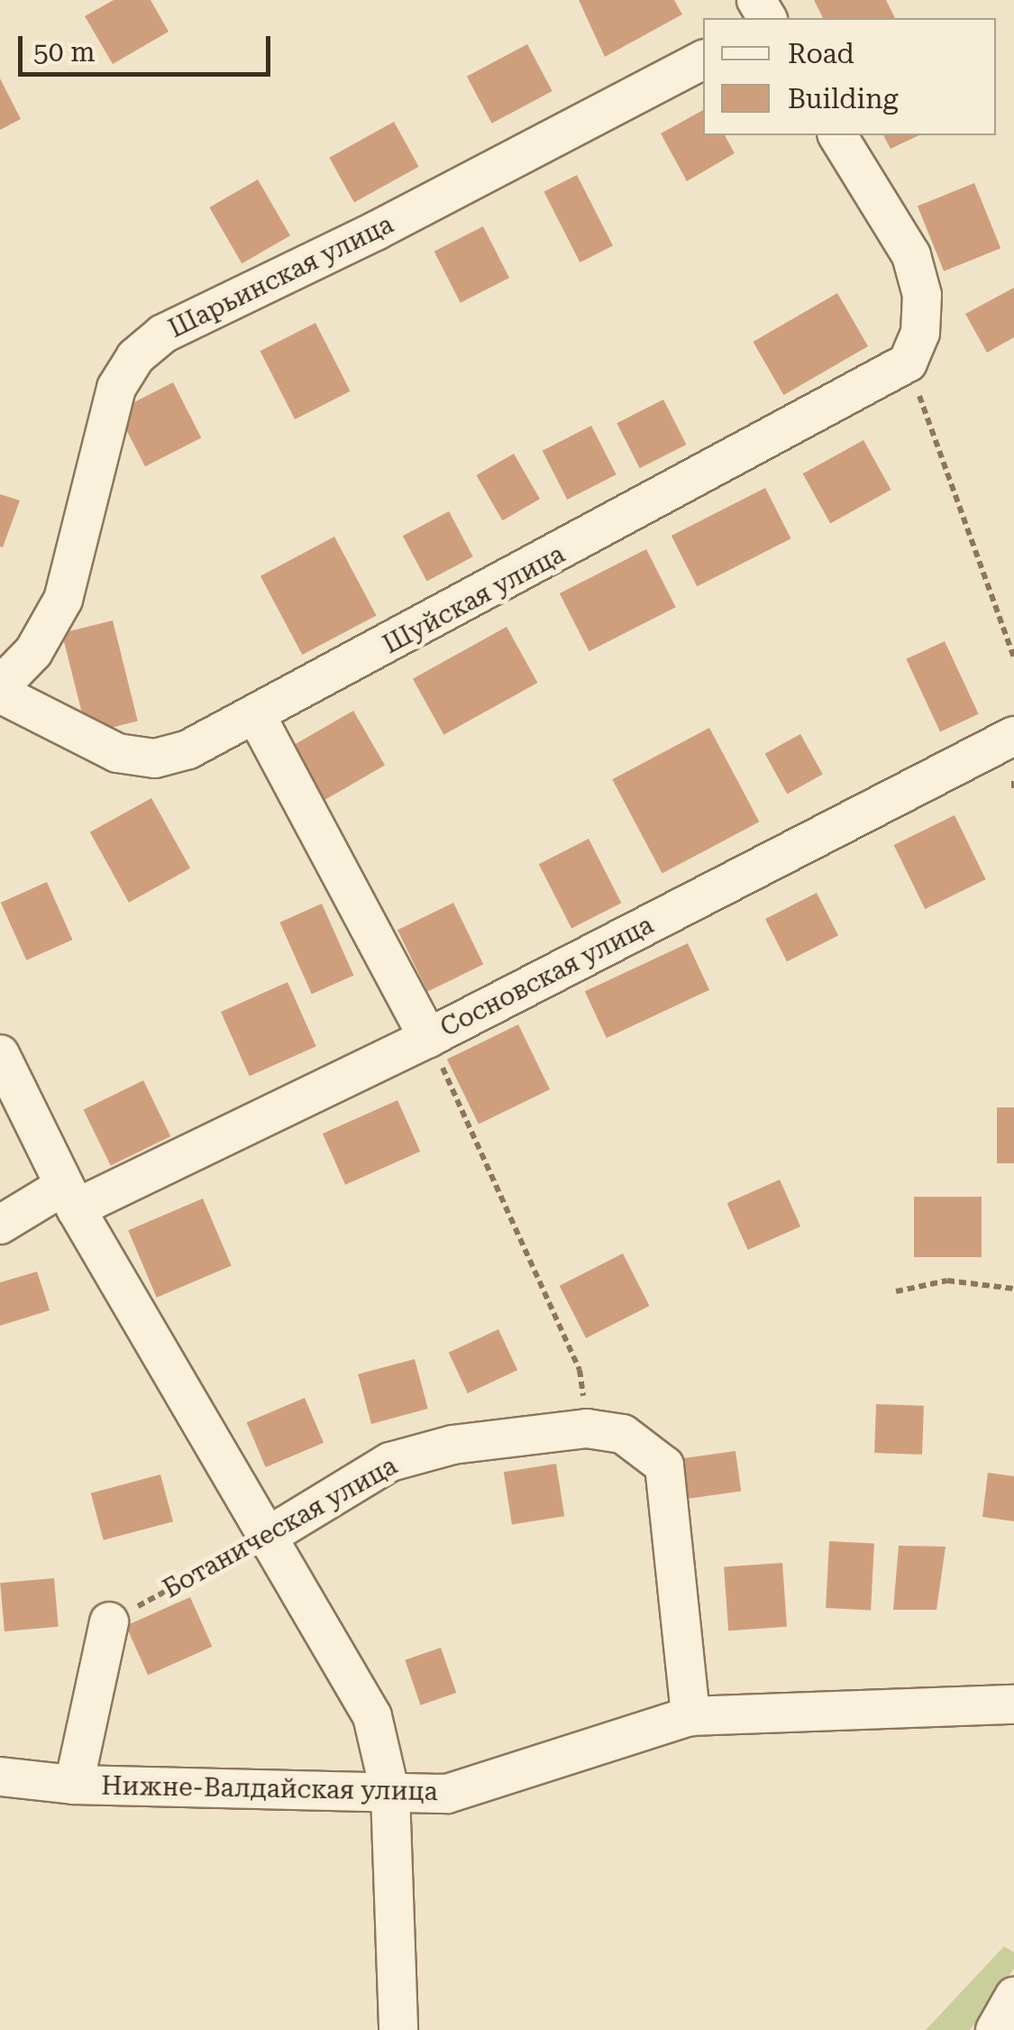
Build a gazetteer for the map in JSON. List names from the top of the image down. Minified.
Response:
{"streets":{"street":["Шарьинская улица","Шуйская улица","Сосновская улица","Ботаническая улица","Нижне-Валдайская улица"]},"crossings":[["Ботаническая улица","Нижне-Валдайская улица"]],"legend":["Road","Building"],"scale_bar":"50 m"}
